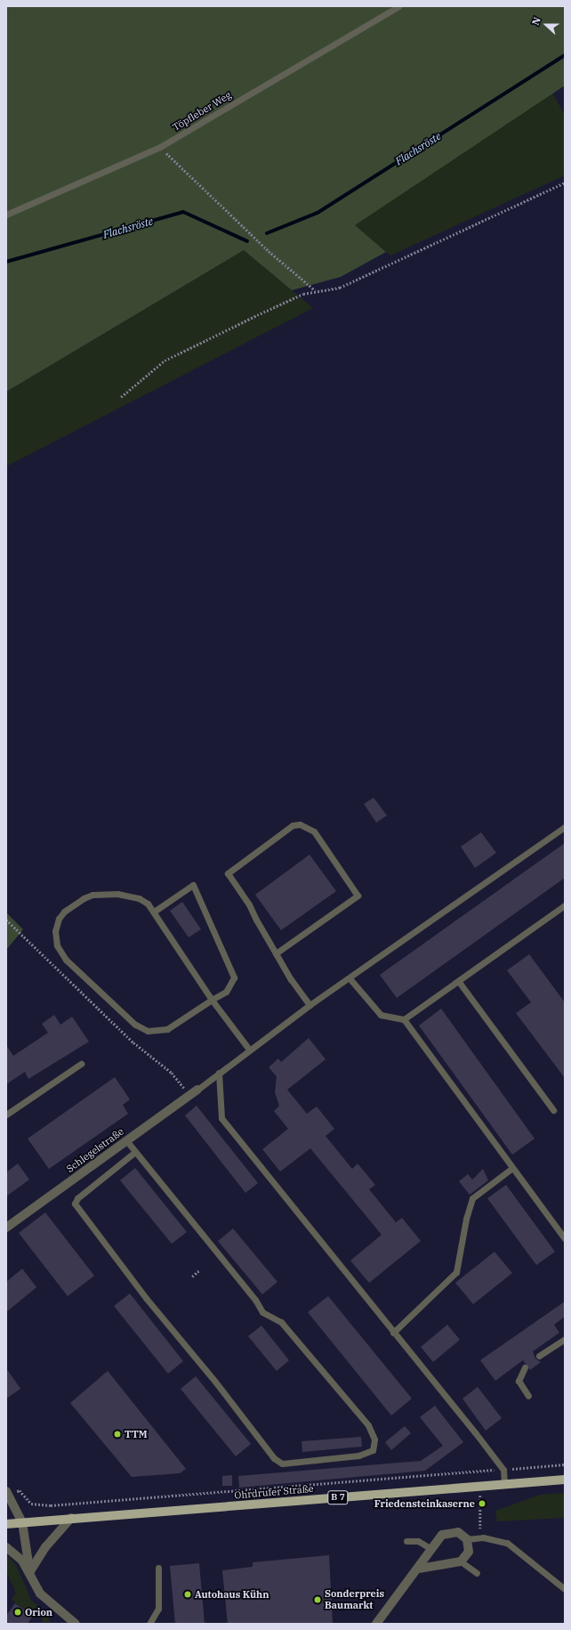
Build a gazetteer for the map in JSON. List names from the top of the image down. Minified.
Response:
{"streets":{"main road":["Ohrdrufer Straße","B 7"],"street":["Schlegelstraße"],"lane":["Töpfleber Weg"]},"water":["Flachsröste"],"places":["TTM","Friedensteinkaserne","Autohaus Kühn","Sonderpreis Baumarkt","Orion"],"north":"left"}
